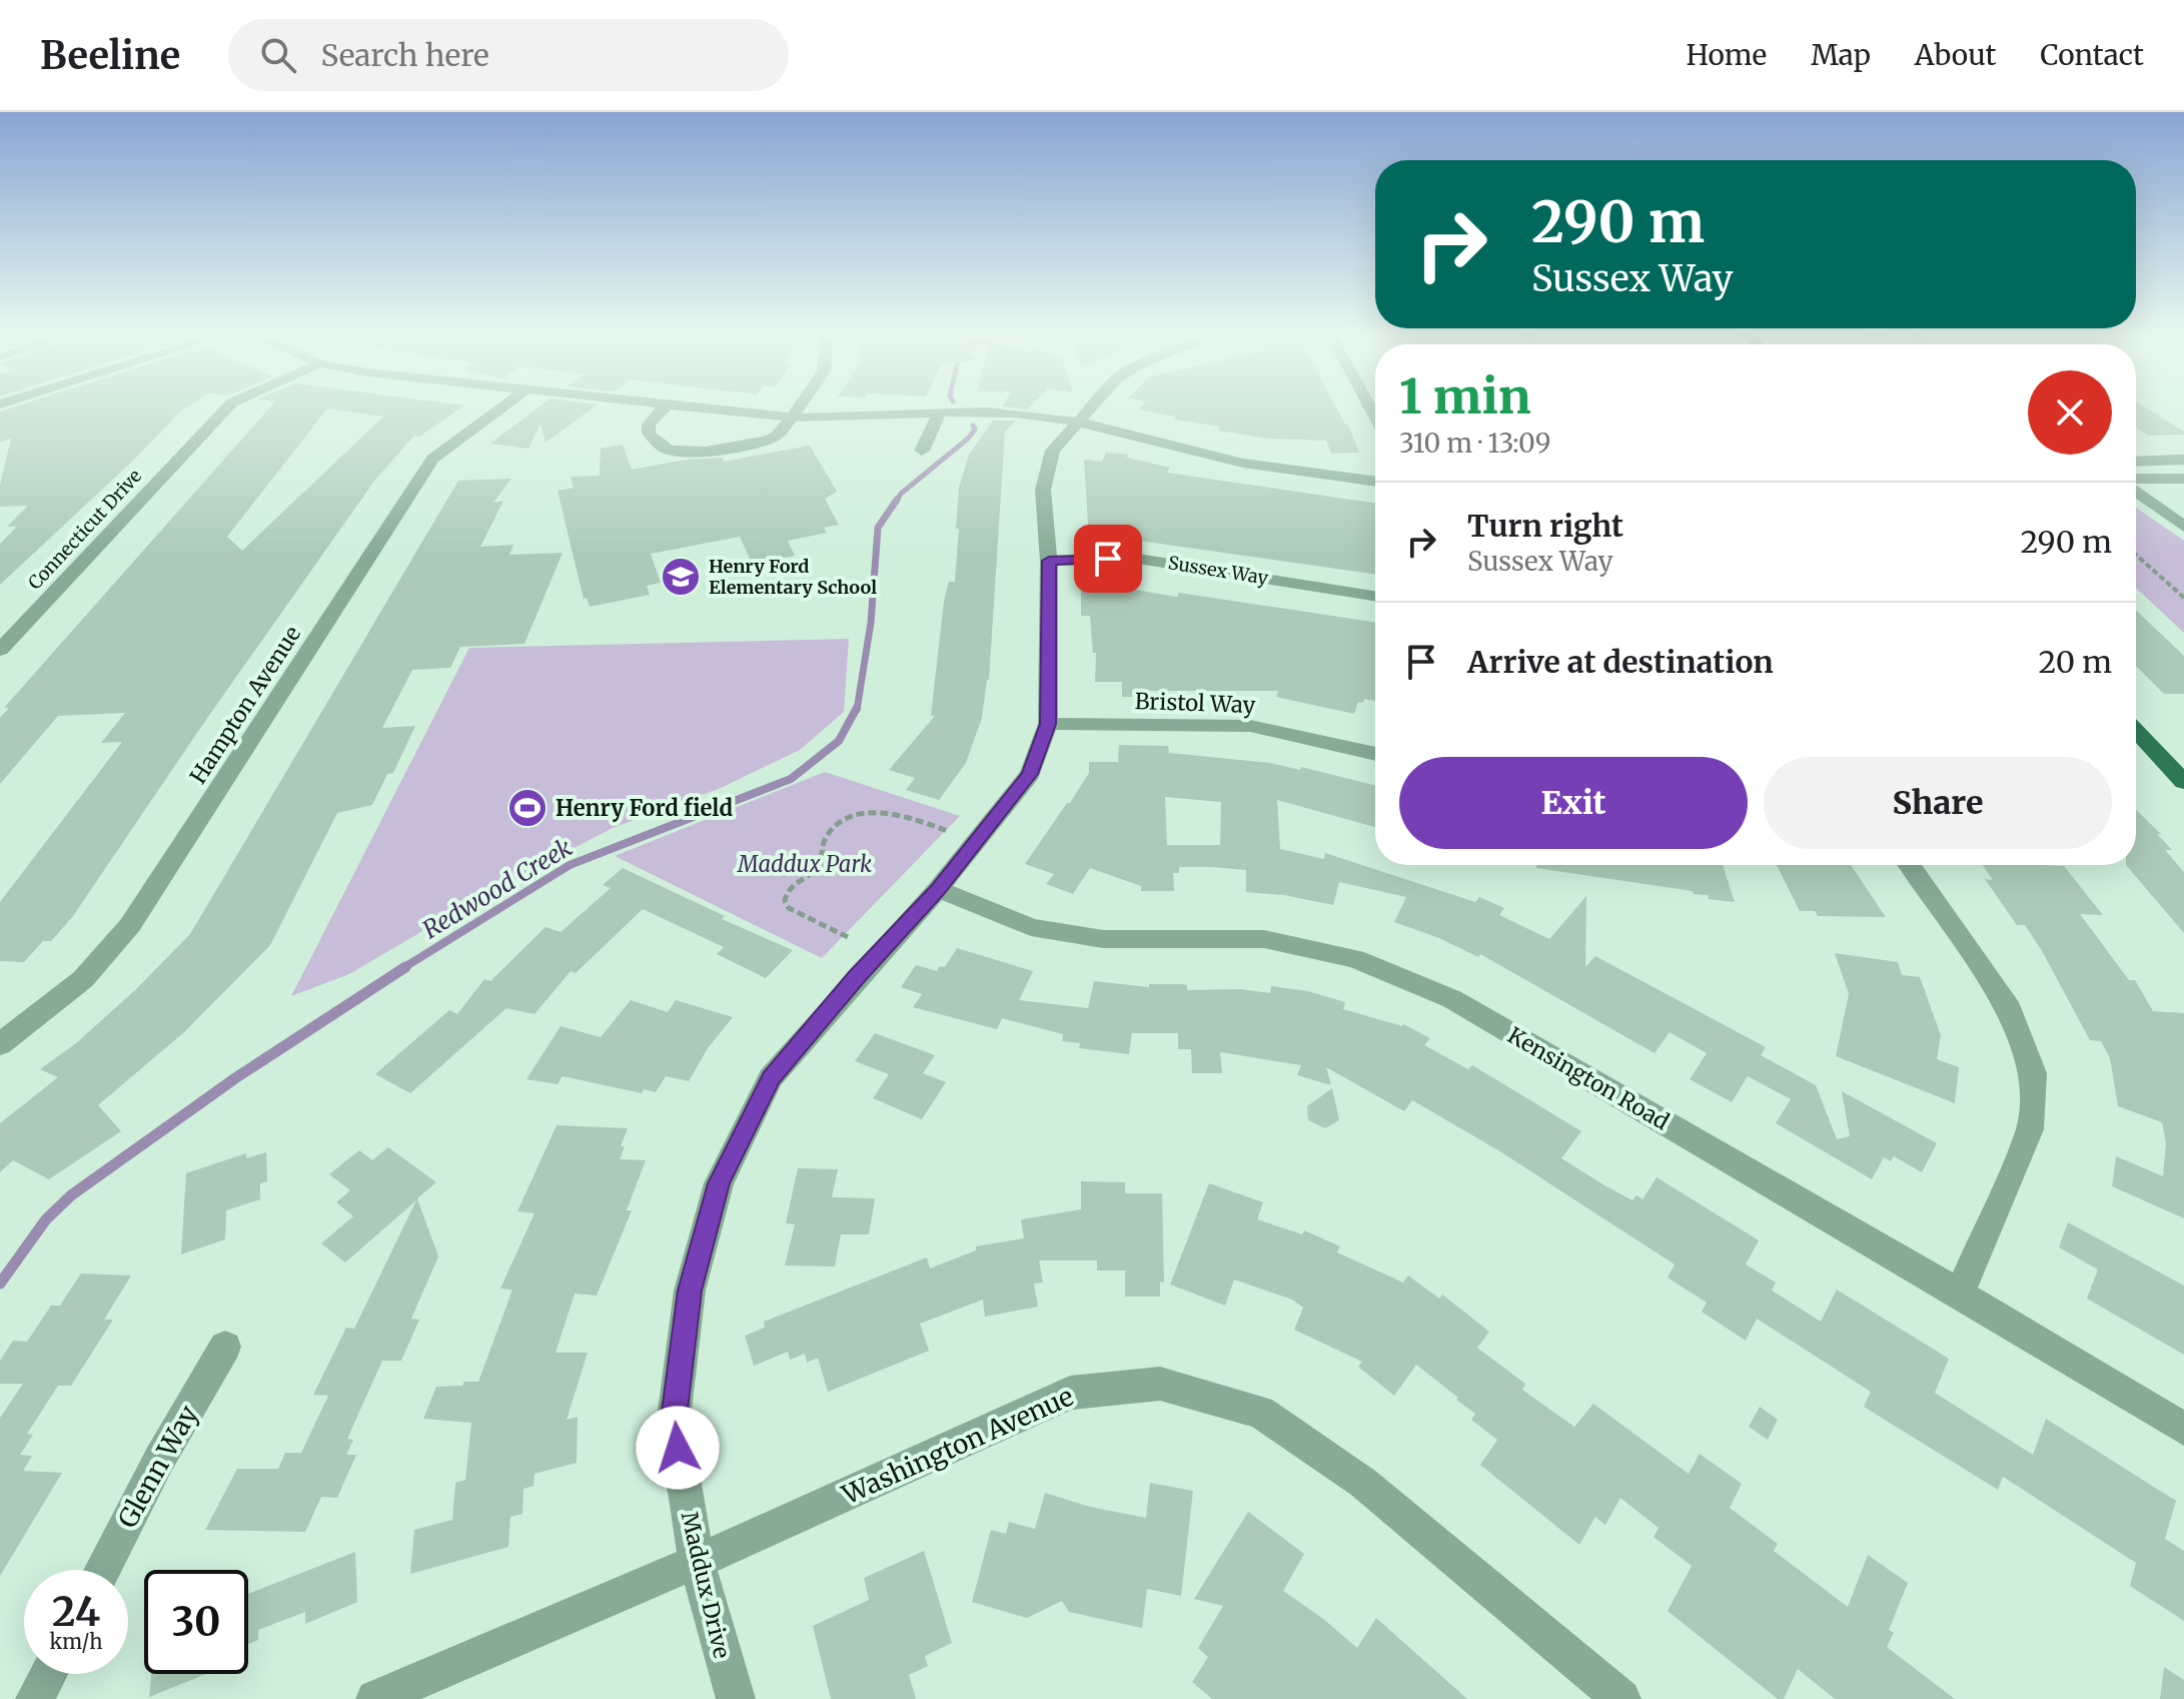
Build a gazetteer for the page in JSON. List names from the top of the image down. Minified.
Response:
{"streets":{"street":["Connecticut Drive","Sussex Way","Bristol Way","Hampton Avenue","Kensington Road","Washington Avenue","Glenn Way","Maddux Drive"]},"crossings":[["Sussex Way","Maddux Drive"],["Bristol Way","Maddux Drive"],["Kensington Road","Maddux Drive"],["Washington Avenue","Maddux Drive"]],"water":["Redwood Creek"],"parks":["Maddux Park"],"places":{"school or university":["Henry Ford Elementary School"],"sports":["Henry Ford field"]},"page":{"header":"Beeline","search":"Search here","nav":["Home","Map","About","Contact"],"turn":["290 m","Sussex Way"],"heading":["1 min","310 m · 13:09"],"list":[{"name":"Turn right","note":"Sussex Way","value":"290 m"},{"name":"Arrive at destination","value":"20 m"}],"buttons":["Exit","Share"],"speed":"24 km/h","limit":"30"}}
